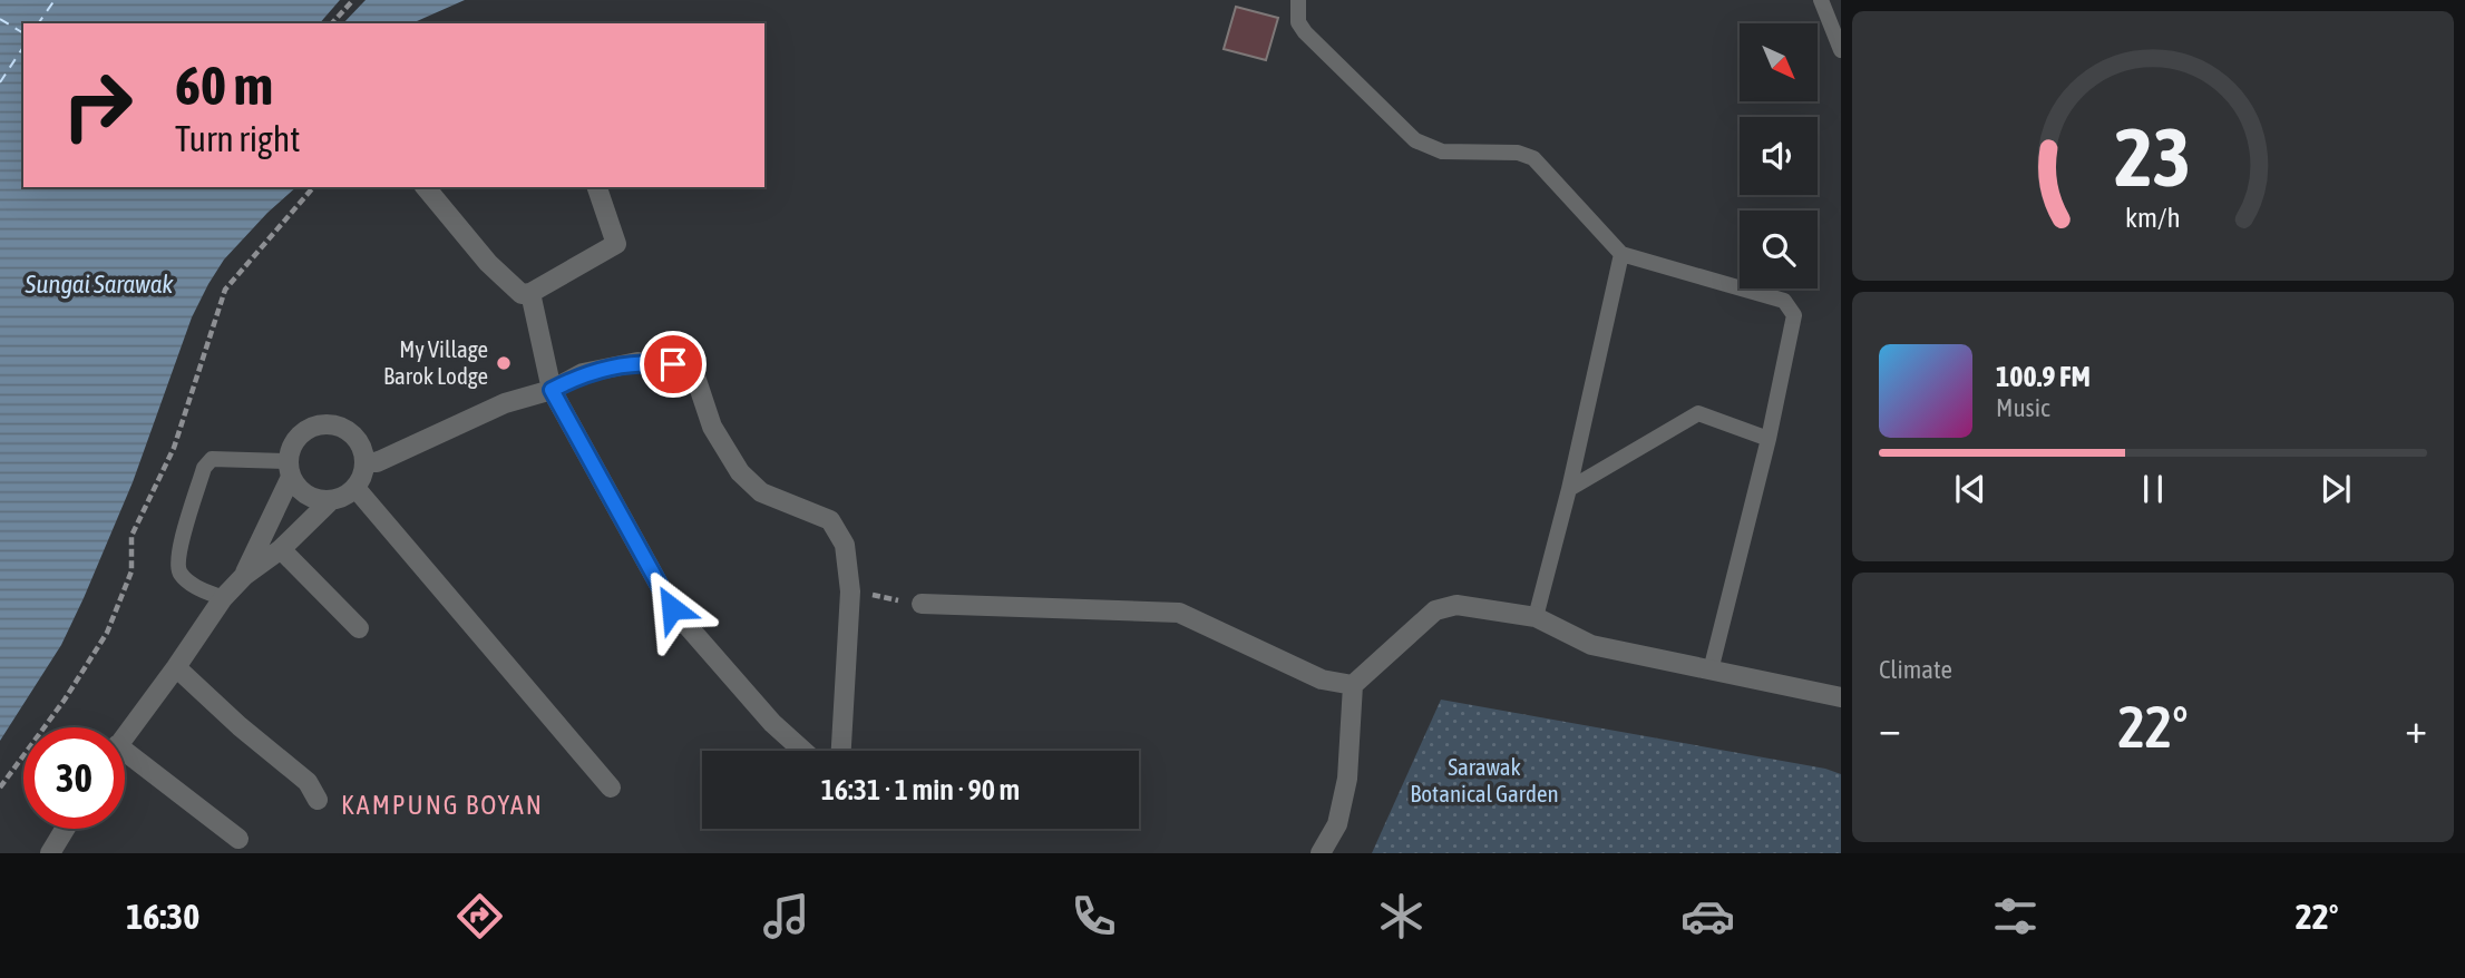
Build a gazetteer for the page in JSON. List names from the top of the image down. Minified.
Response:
{"districts":["KAMPUNG BOYAN"],"water":["Sungai Sarawak"],"parks":["Sarawak Botanical Garden"],"places":["My Village Barok Lodge"],"north":"bottom right","page":{"turn":["60 m","Turn right"],"song":["100.9 FM","Music"],"tile":"Climate","heat":["−","22°","+"],"limit":"30","trip":"16:31 · 1 min · 90 m","tabs":["16:30","22°"],"gauge":["23","km/h"]}}
